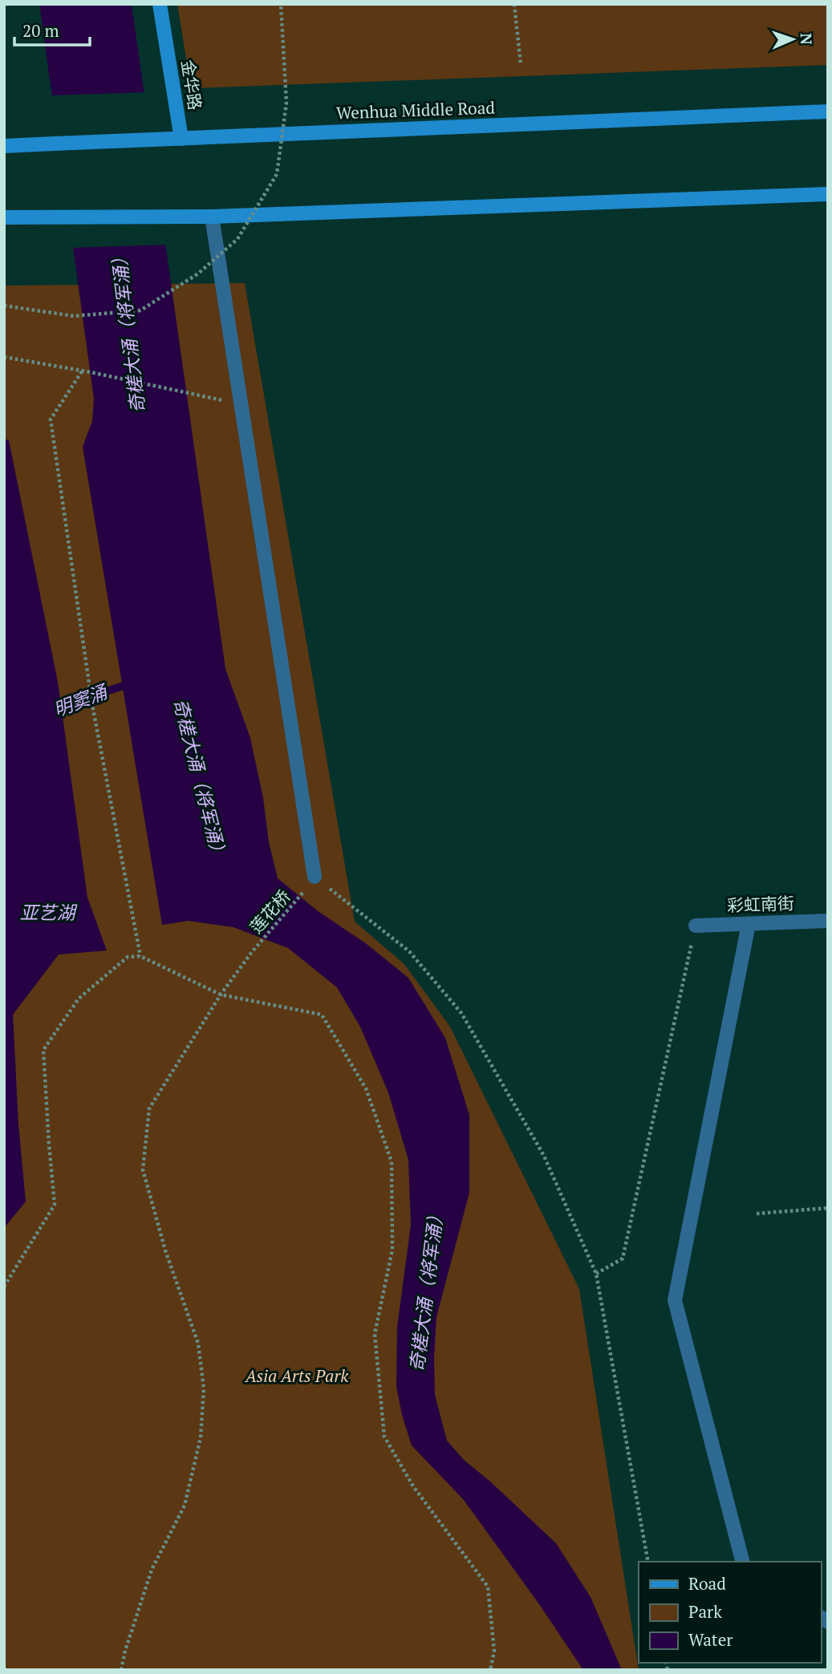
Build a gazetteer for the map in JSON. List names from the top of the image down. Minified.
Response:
{"streets":{"main road":["金华路","Wenhua Middle Road"],"street":["彩虹南街"],"path":["莲花桥"]},"crossings":[["金华路","Wenhua Middle Road"]],"water":["奇槎大涌（将军涌）","明窦涌","亚艺湖"],"parks":["Asia Arts Park"],"legend":["Road","Park","Water"],"scale_bar":"20 m","north":"right"}
